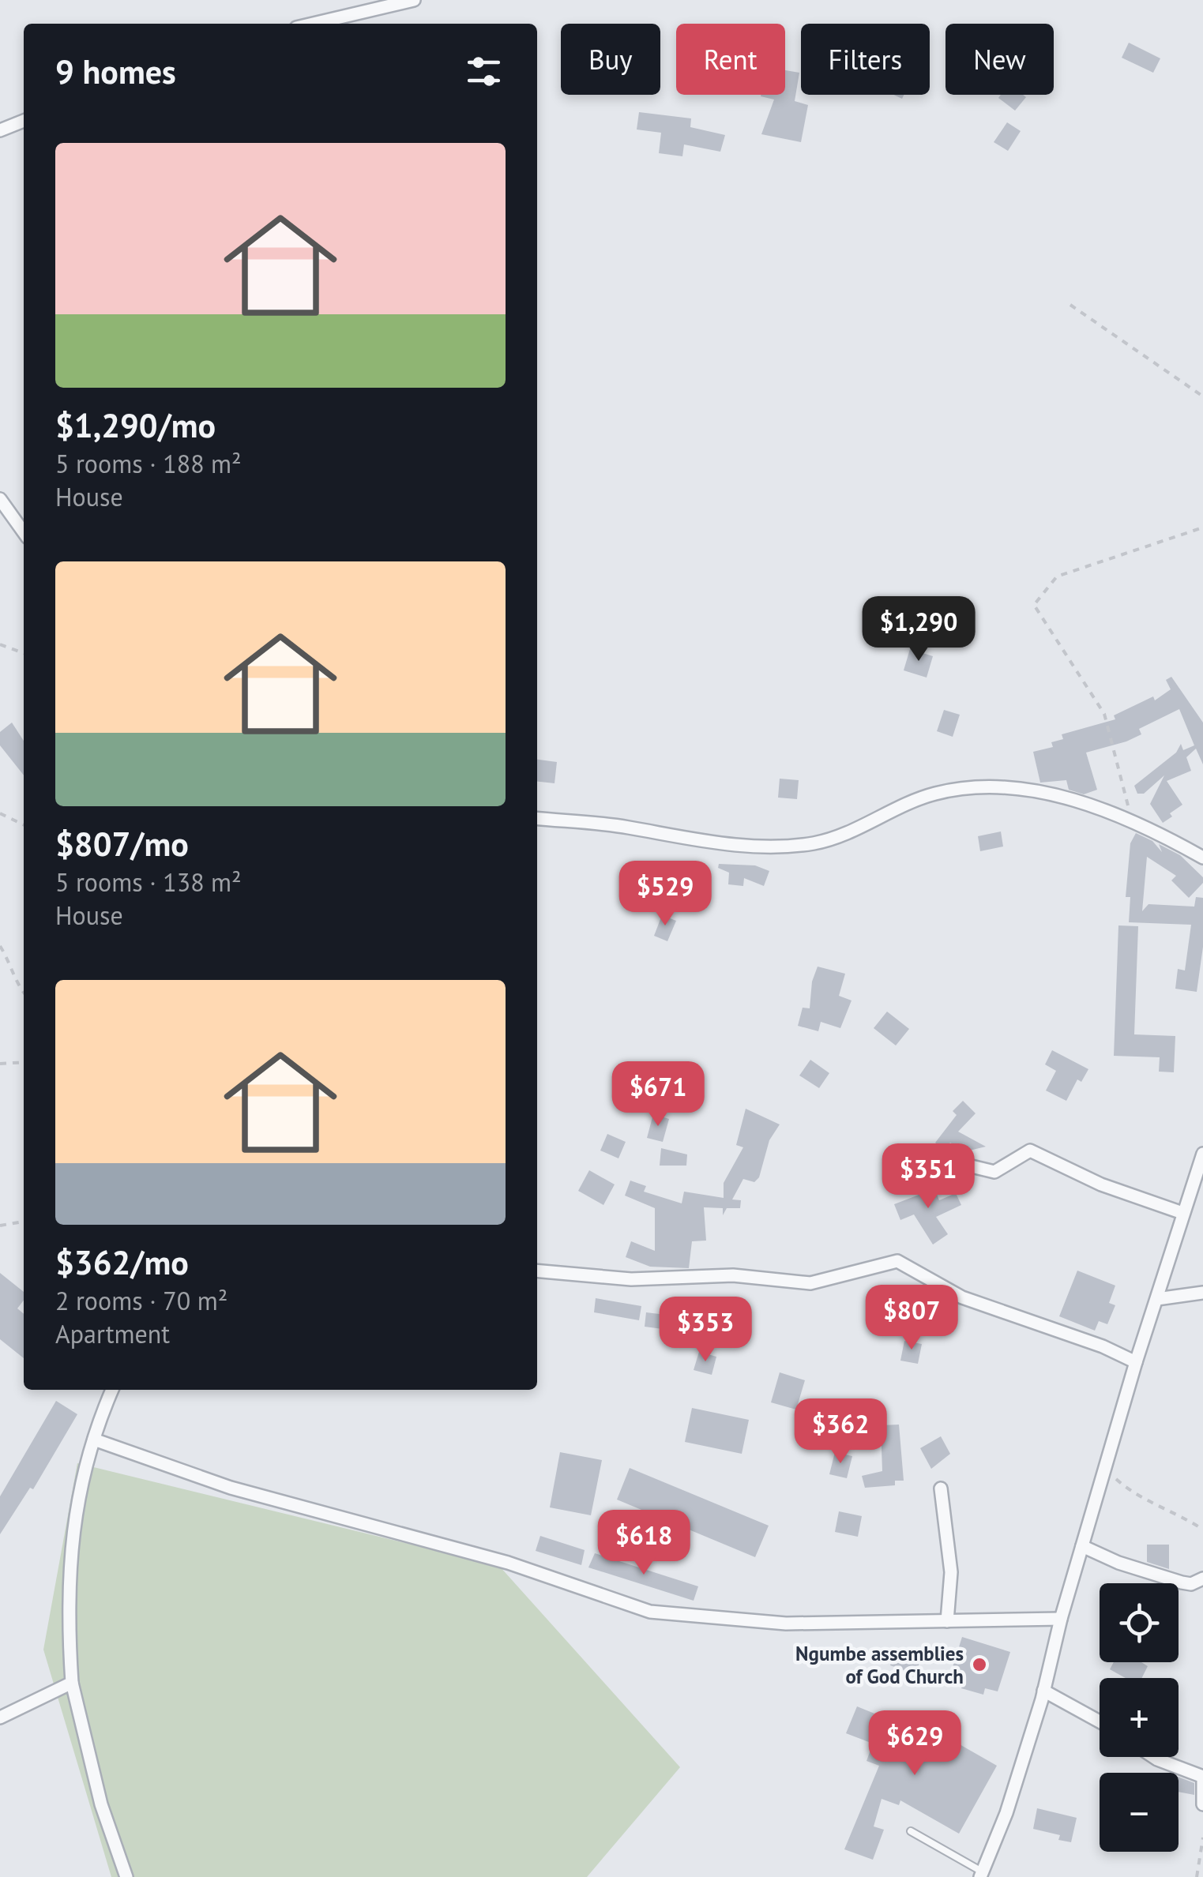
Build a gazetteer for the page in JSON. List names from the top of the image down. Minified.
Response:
{"places":["Ngumbe assemblies of God Church"],"page":{"chip":["Buy","Rent","Filters","New"],"heading":"9 homes","list":[{"name":"$1,290/mo","note":"5 rooms · 188 m² · House"},{"name":"$807/mo","note":"5 rooms · 138 m² · House"},{"name":"$362/mo","note":"2 rooms · 70 m² · Apartment"}],"price":["$1,290","$529","$671","$351","$807","$353","$362","$618","$629"],"map_buttons":["+","−"]}}
